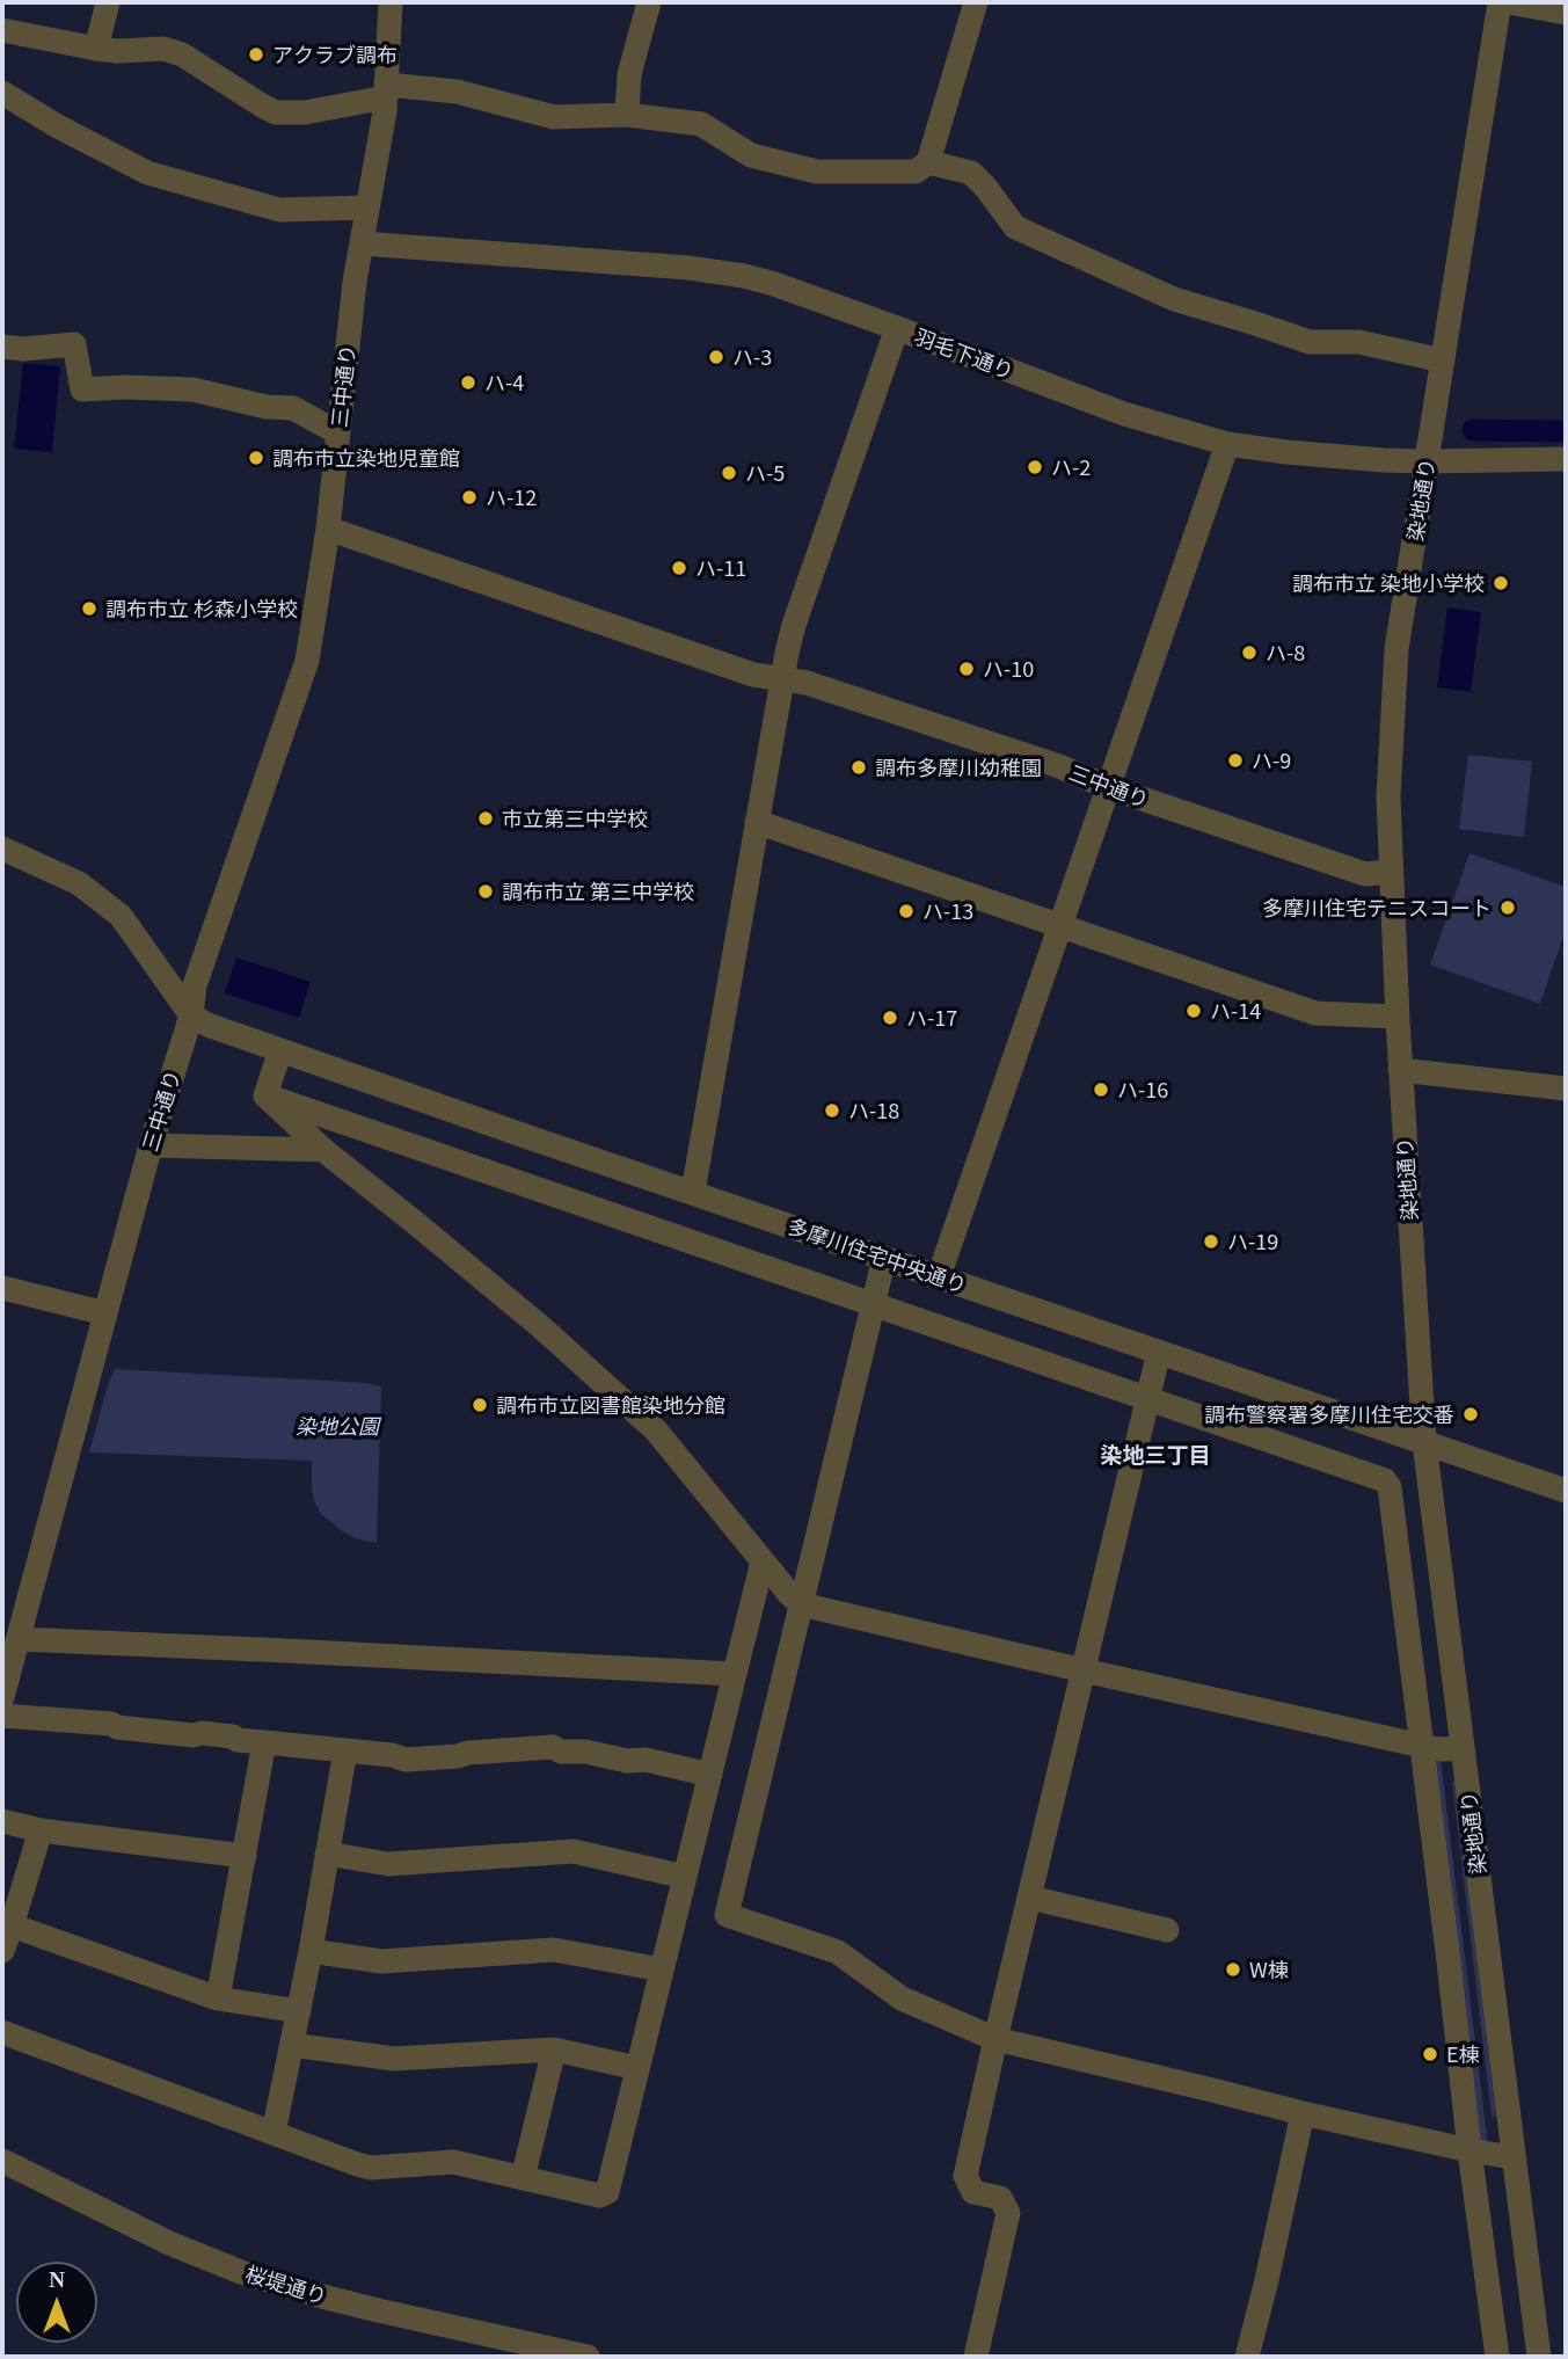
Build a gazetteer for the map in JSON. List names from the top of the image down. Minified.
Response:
{"streets":{"street":["羽毛下通り","三中通り","染地通り","多摩川住宅中央通り","桜堤通り"]},"crossings":[["羽毛下通り","三中通り"],["羽毛下通り","染地通り"],["三中通り","染地通り"],["三中通り","多摩川住宅中央通り"],["染地通り","多摩川住宅中央通り"]],"districts":["染地三丁目"],"parks":["染地公園"],"places":["アクラブ調布","ハ-3","ハ-4","調布市立染地児童館","ハ-2","ハ-5","ハ-12","ハ-11","調布市立 染地小学校","調布市立 杉森小学校","ハ-8","ハ-10","ハ-9","調布多摩川幼稚園","市立第三中学校","調布市立 第三中学校","多摩川住宅テニスコート","ハ-13","ハ-14","ハ-17","ハ-16","ハ-18","ハ-19","調布市立図書館染地分館","調布警察署多摩川住宅交番","W棟","E棟"],"north":"top"}
